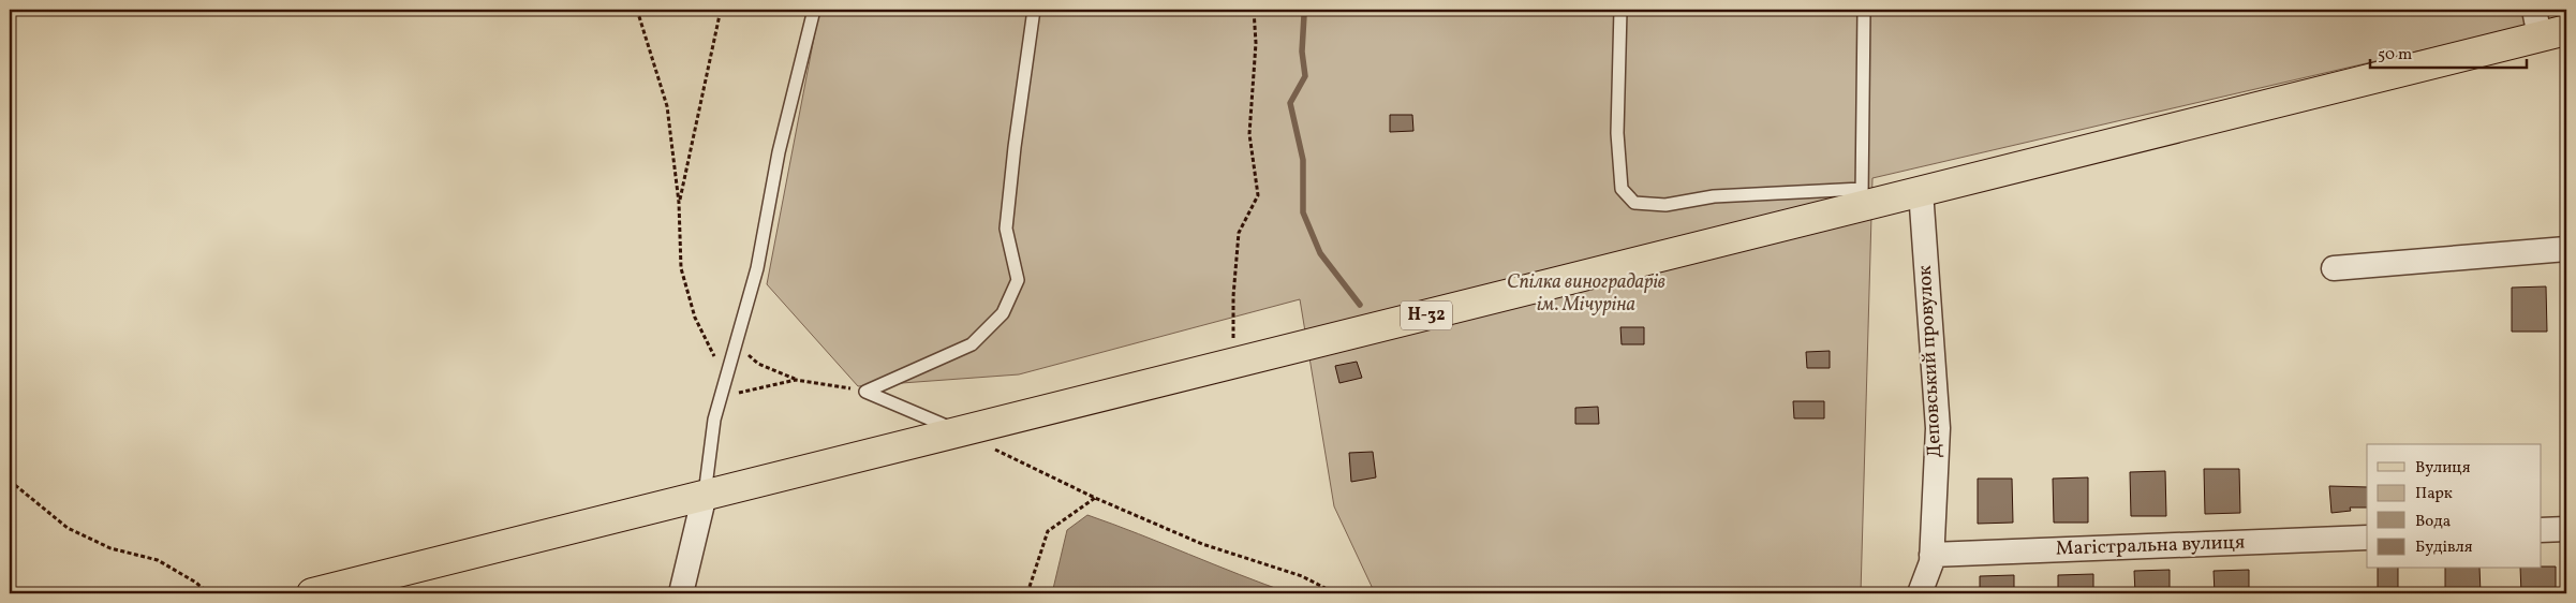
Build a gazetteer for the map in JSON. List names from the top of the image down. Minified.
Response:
{"streets":{"main road":["Н-32"],"street":["Деповський провулок","Магістральна вулиця"]},"crossings":[["Н-32","Деповський провулок"],["Деповський провулок","Магістральна вулиця"]],"parks":["Спілка виноградарів ім. Мічуріна"],"legend":["Вулиця","Парк","Вода","Будівля"],"scale_bar":"50 m"}
